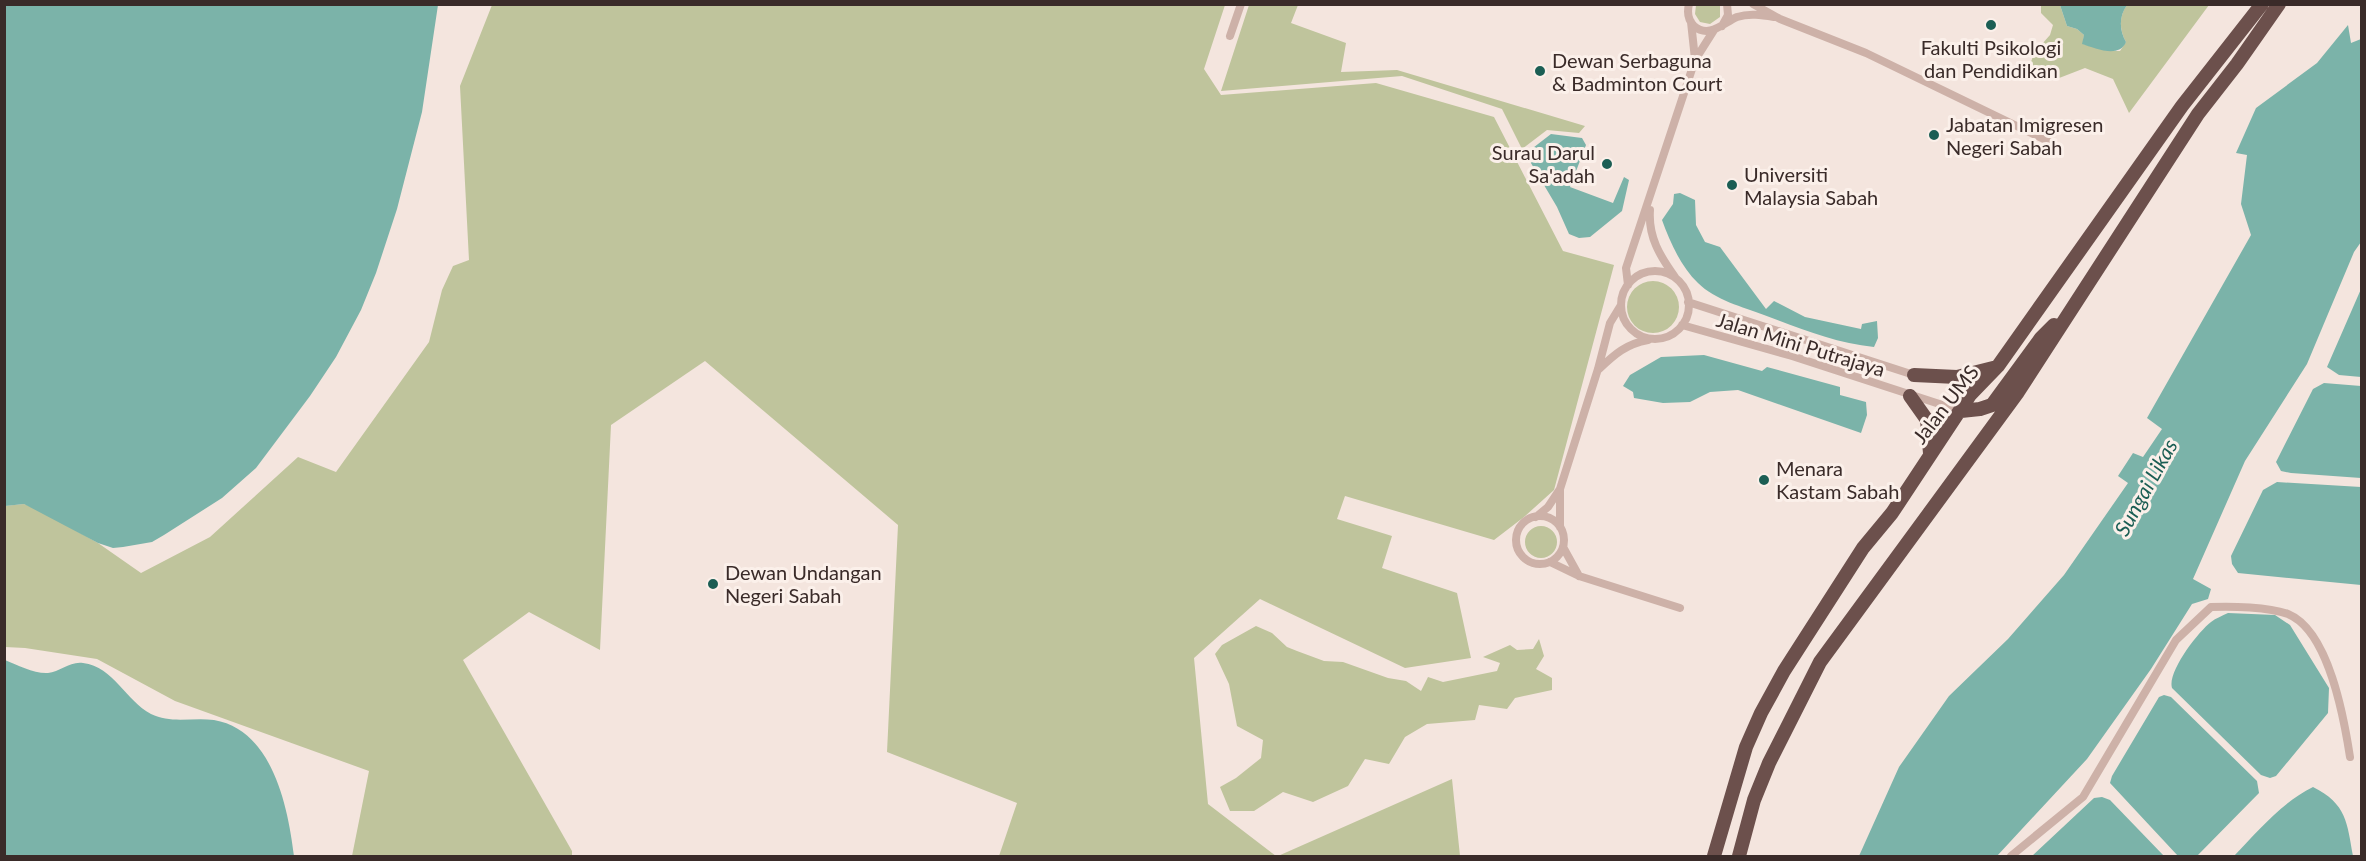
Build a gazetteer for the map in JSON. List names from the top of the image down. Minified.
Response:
{"streets":{"highway":["Jalan UMS"],"street":["Jalan Mini Putrajaya"]},"crossings":[["Jalan Mini Putrajaya","Jalan UMS"]],"water":["Sungai Likas"],"places":["Fakulti Psikologi dan Pendidikan","Dewan Serbaguna & Badminton Court","Jabatan Imigresen Negeri Sabah","Surau Darul Sa'adah","Universiti Malaysia Sabah","Menara Kastam Sabah","Dewan Undangan Negeri Sabah"]}
